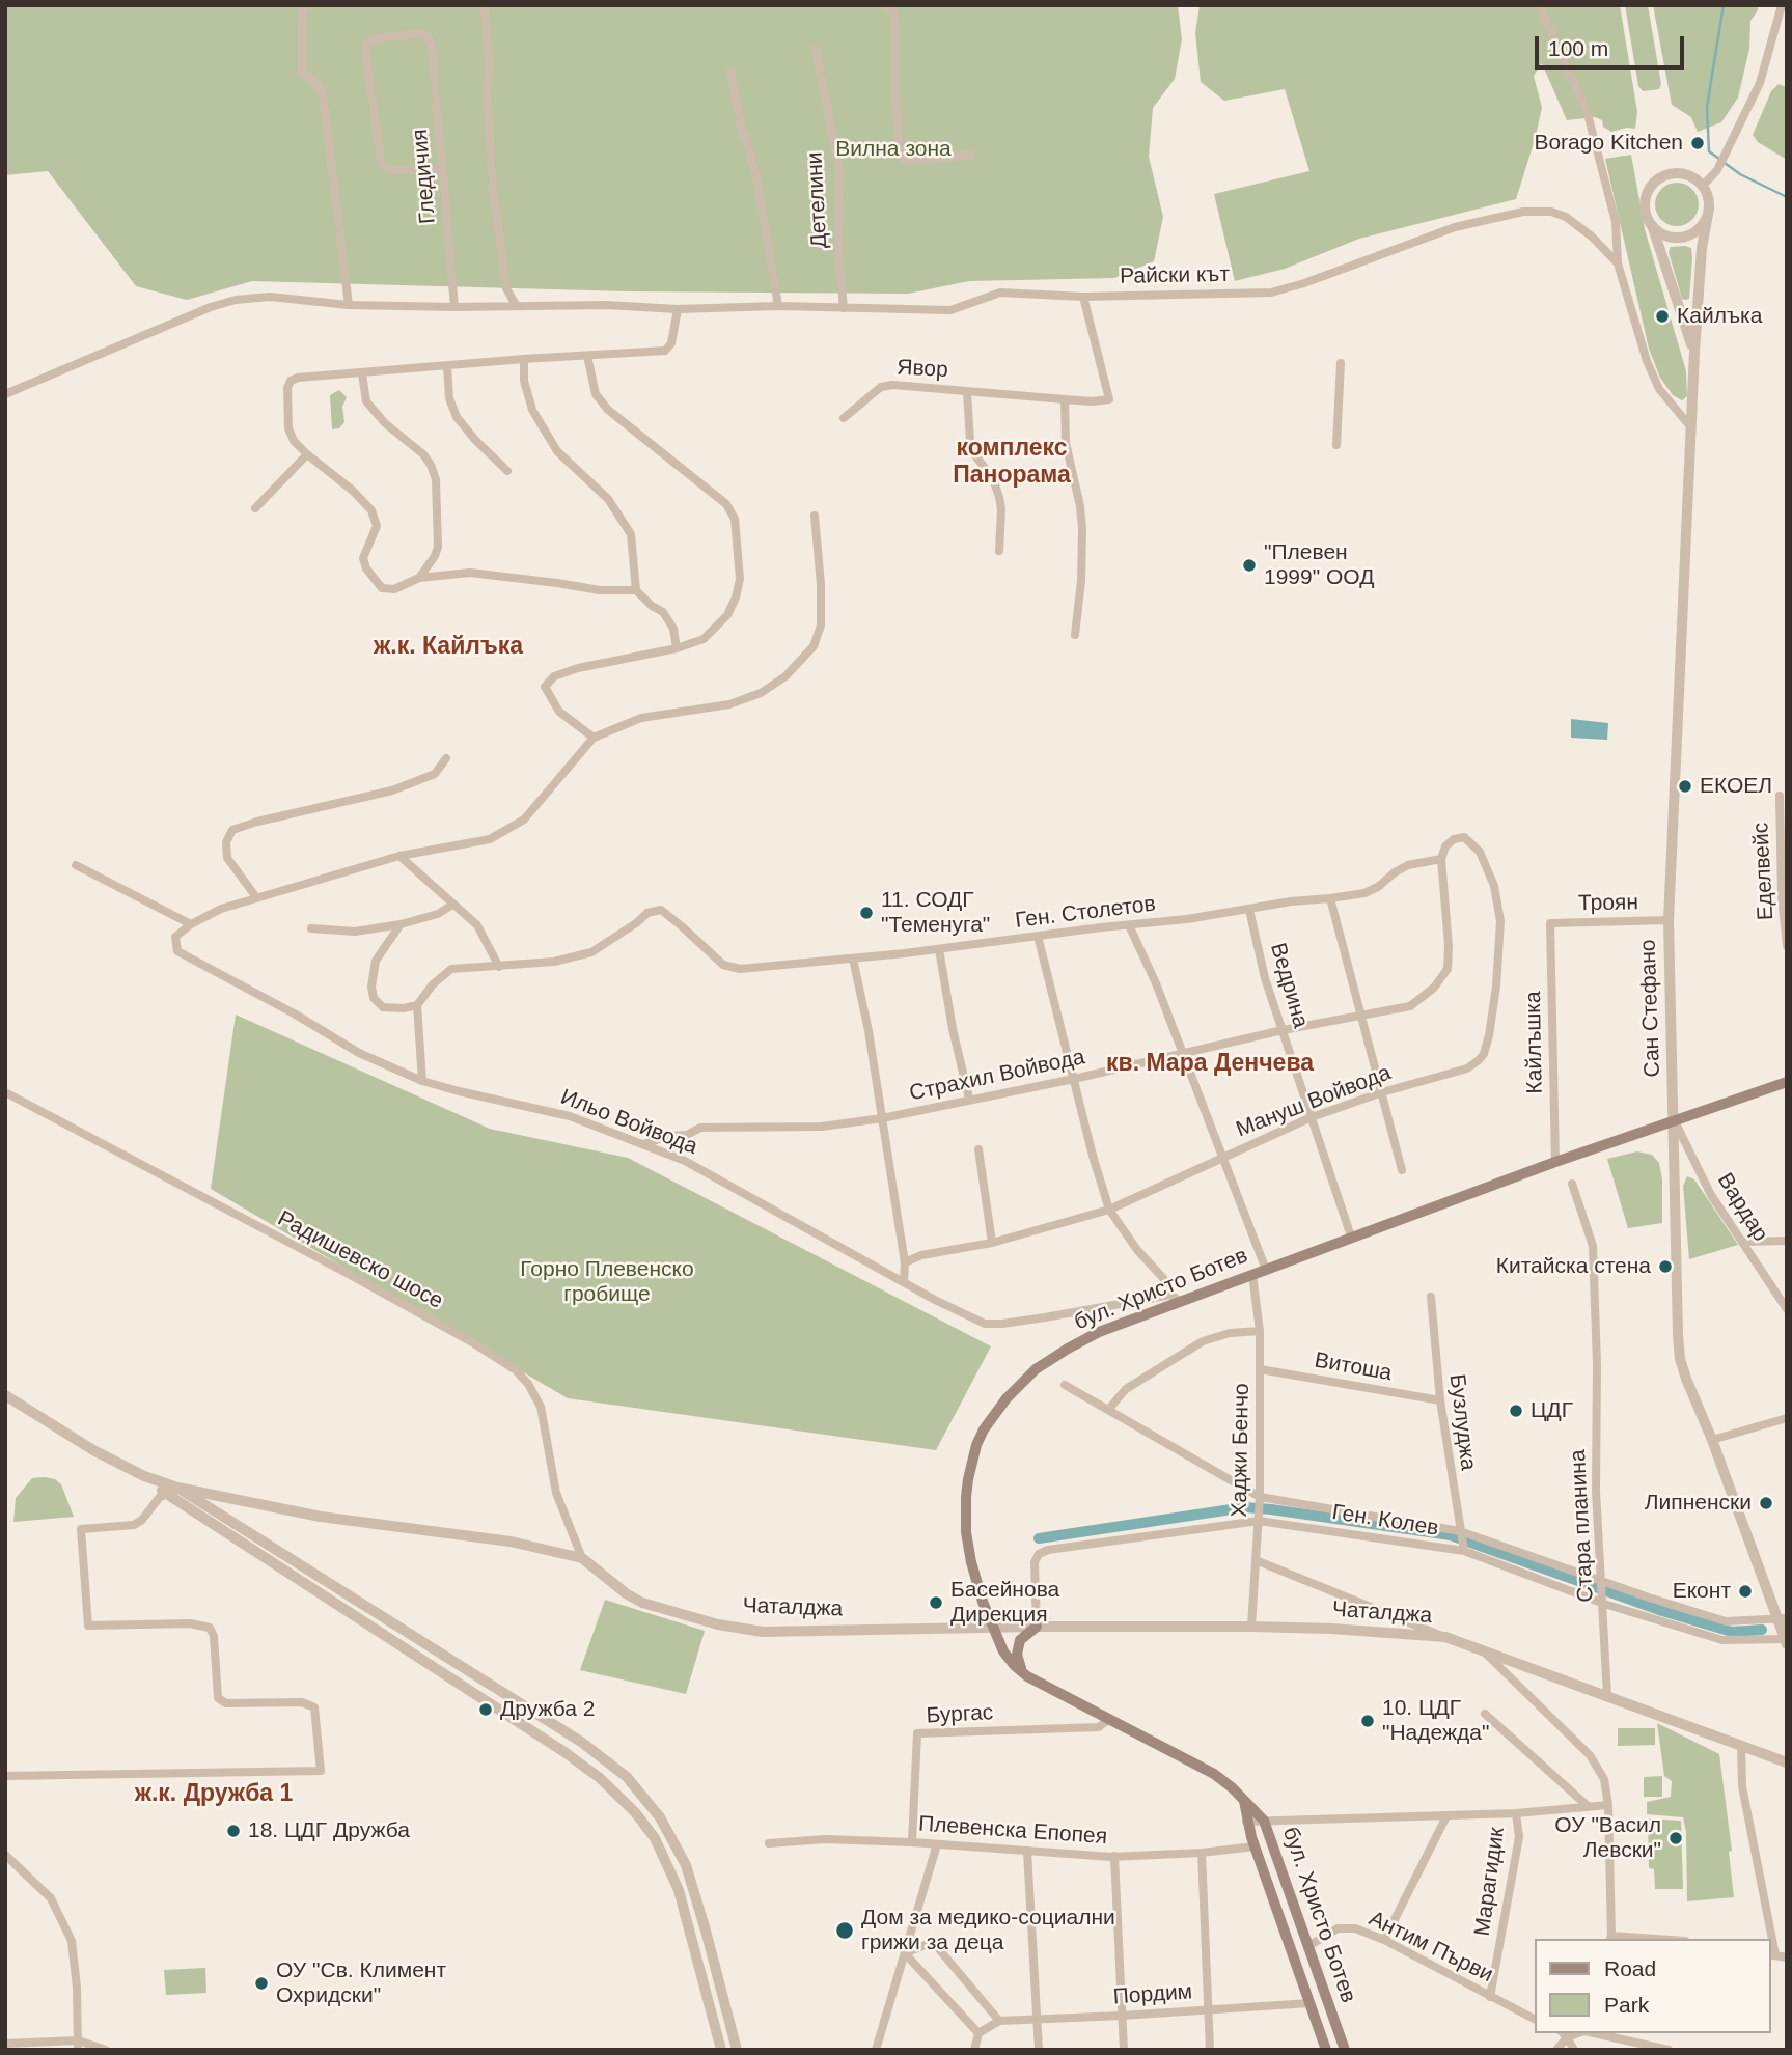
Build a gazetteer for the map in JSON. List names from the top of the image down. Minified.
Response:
{"streets":{"main road":["бул. Христо Ботев"],"street":["Гледичия","Детелини","Райски кът","Явор","Еделвейс","Троян","Ген. Столетов","Ведрина","Сан Стефано","Кайлъшка","Страхил Войвода","Мануш Войвода","Ильо Войвода","Вардар","Радишевско шосе","Витоша","Бузлуджа","Хаджи Бенчо","Ген. Колев","Стара планина","Чаталджа","Бургас","Плевенска Епопея","Марагидик","Антим Първи","Пордим"]},"crossings":[["Гледичия","Райски кът"],["Детелини","Райски кът"],["Райски кът","Явор"],["Троян","Сан Стефано"],["Троян","Кайлъшка"],["Ген. Столетов","Ведрина"],["Ген. Столетов","Страхил Войвода"],["Ген. Столетов","Мануш Войвода"],["Ведрина","Страхил Войвода"],["Ведрина","Мануш Войвода"],["Ведрина","бул. Христо Ботев"],["Сан Стефано","Вардар"],["Сан Стефано","бул. Христо Ботев"],["Сан Стефано","Ген. Колев"],["Кайлъшка","бул. Христо Ботев"],["Страхил Войвода","Мануш Войвода"],["Страхил Войвода","Ильо Войвода"],["Ильо Войвода","бул. Христо Ботев"],["Вардар","бул. Христо Ботев"],["Радишевско шосе","Чаталджа"],["бул. Христо Ботев","Хаджи Бенчо"],["бул. Христо Ботев","Чаталджа"],["бул. Христо Ботев","Бургас"],["бул. Христо Ботев","Плевенска Епопея"],["бул. Христо Ботев","Антим Първи"],["бул. Христо Ботев","Пордим"],["Витоша","Бузлуджа"],["Витоша","Хаджи Бенчо"],["Бузлуджа","Ген. Колев"],["Хаджи Бенчо","Ген. Колев"],["Хаджи Бенчо","Чаталджа"],["Ген. Колев","Стара планина"],["Ген. Колев","Чаталджа"],["Стара планина","Чаталджа"],["Бургас","Плевенска Епопея"],["Марагидик","Антим Първи"]],"districts":["комплекс Панорама","ж.к. Кайлъка","кв. Мара Денчева","ж.к. Дружба 1"],"parks":["Вилна зона","Горно Плевенско гробище"],"places":["Borago Kitchen","Кайлъка","\"Плевен 1999\" ООД","ЕКОЕЛ","11. СОДГ \"Теменуга\"","Китайска стена","ЦДГ","Липненски","Еконт","Басейнова Дирекция","Дружба 2","10. ЦДГ \"Надежда\"","18. ЦДГ Дружба","ОУ \"Васил Левски\"","Дом за медико-социални грижи за деца","ОУ \"Св. Климент Охридски\""],"legend":["Road","Park"],"scale_bar":"100 m"}
